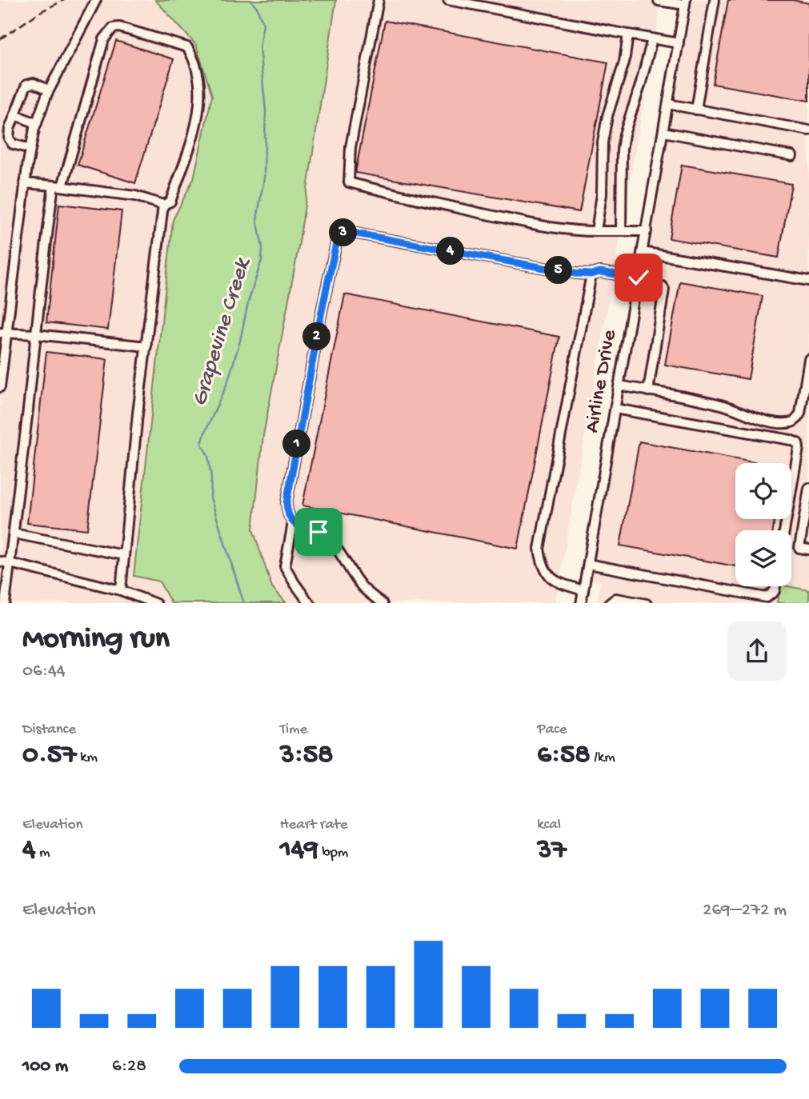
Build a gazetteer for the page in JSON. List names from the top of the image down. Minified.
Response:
{"streets":{"street":["Airline Drive"]},"water":["Grapevine Creek"],"page":{"pins":["3","4","5","2","1"],"heading":["Morning run","06:44"],"stats":[["Distance","0.57 km"],["Time","3:58"],["Pace","6:58 /km"],["Elevation","4 m"],["Heart rate","149 bpm"],["kcal","37"]],"chart":["Elevation","269–272 m"],"list":[{"name":"100 m","note":"6:28"}]}}
